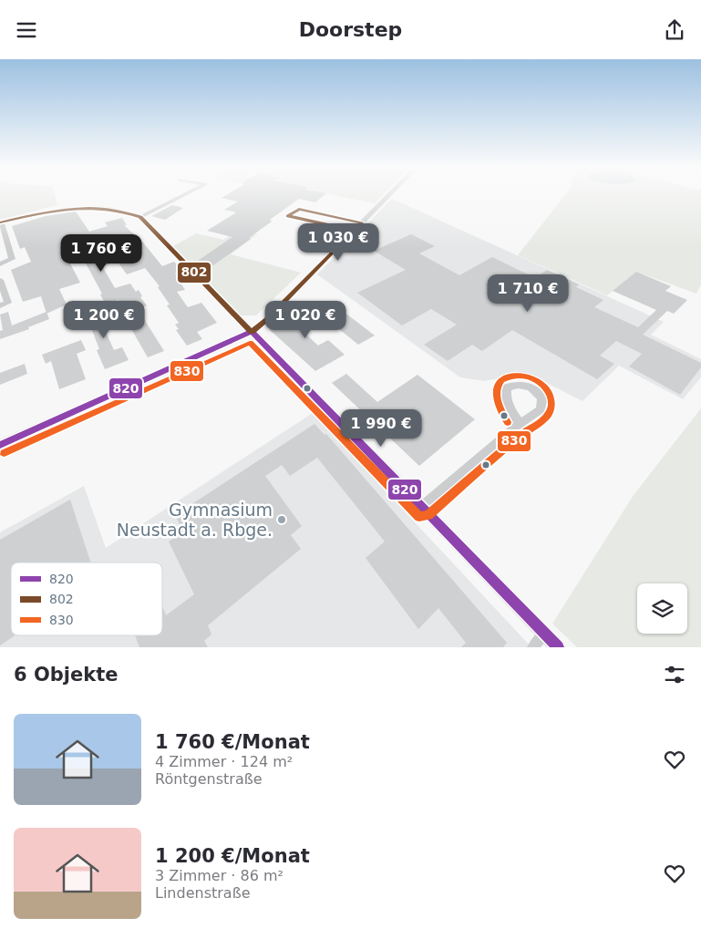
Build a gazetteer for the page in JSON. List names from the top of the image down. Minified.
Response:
{"places":["Gymnasium Neustadt a. Rbge."],"lines":["transit line 802","transit line 820","transit line 830"],"legend":["820","802","830"],"page":{"header":"Doorstep","price":["1 030 €","1 760 €","1 710 €","1 200 €","1 020 €","1 990 €"],"heading":"6 Objekte","list":[{"name":"1 760 €/Monat","note":"4 Zimmer · 124 m² · Röntgenstraße"},{"name":"1 200 €/Monat","note":"3 Zimmer · 86 m² · Lindenstraße"}]}}
